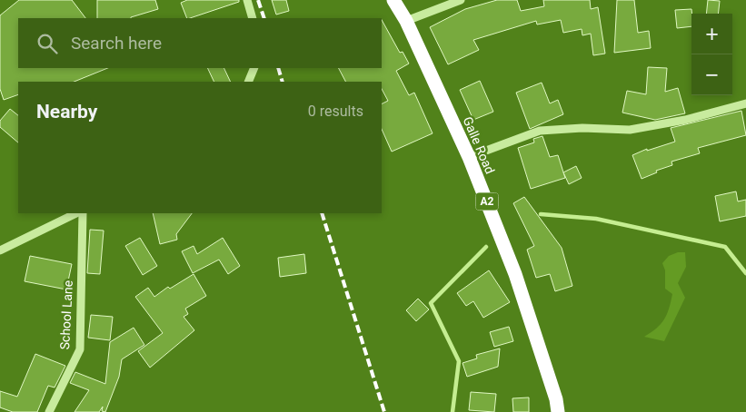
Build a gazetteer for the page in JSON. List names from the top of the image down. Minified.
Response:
{"streets":{"highway":["Galle Road","A2"],"street":["School Lane"]},"page":{"map_buttons":["+","−"],"search":"Search here","heading":["Nearby","0 results"]}}
